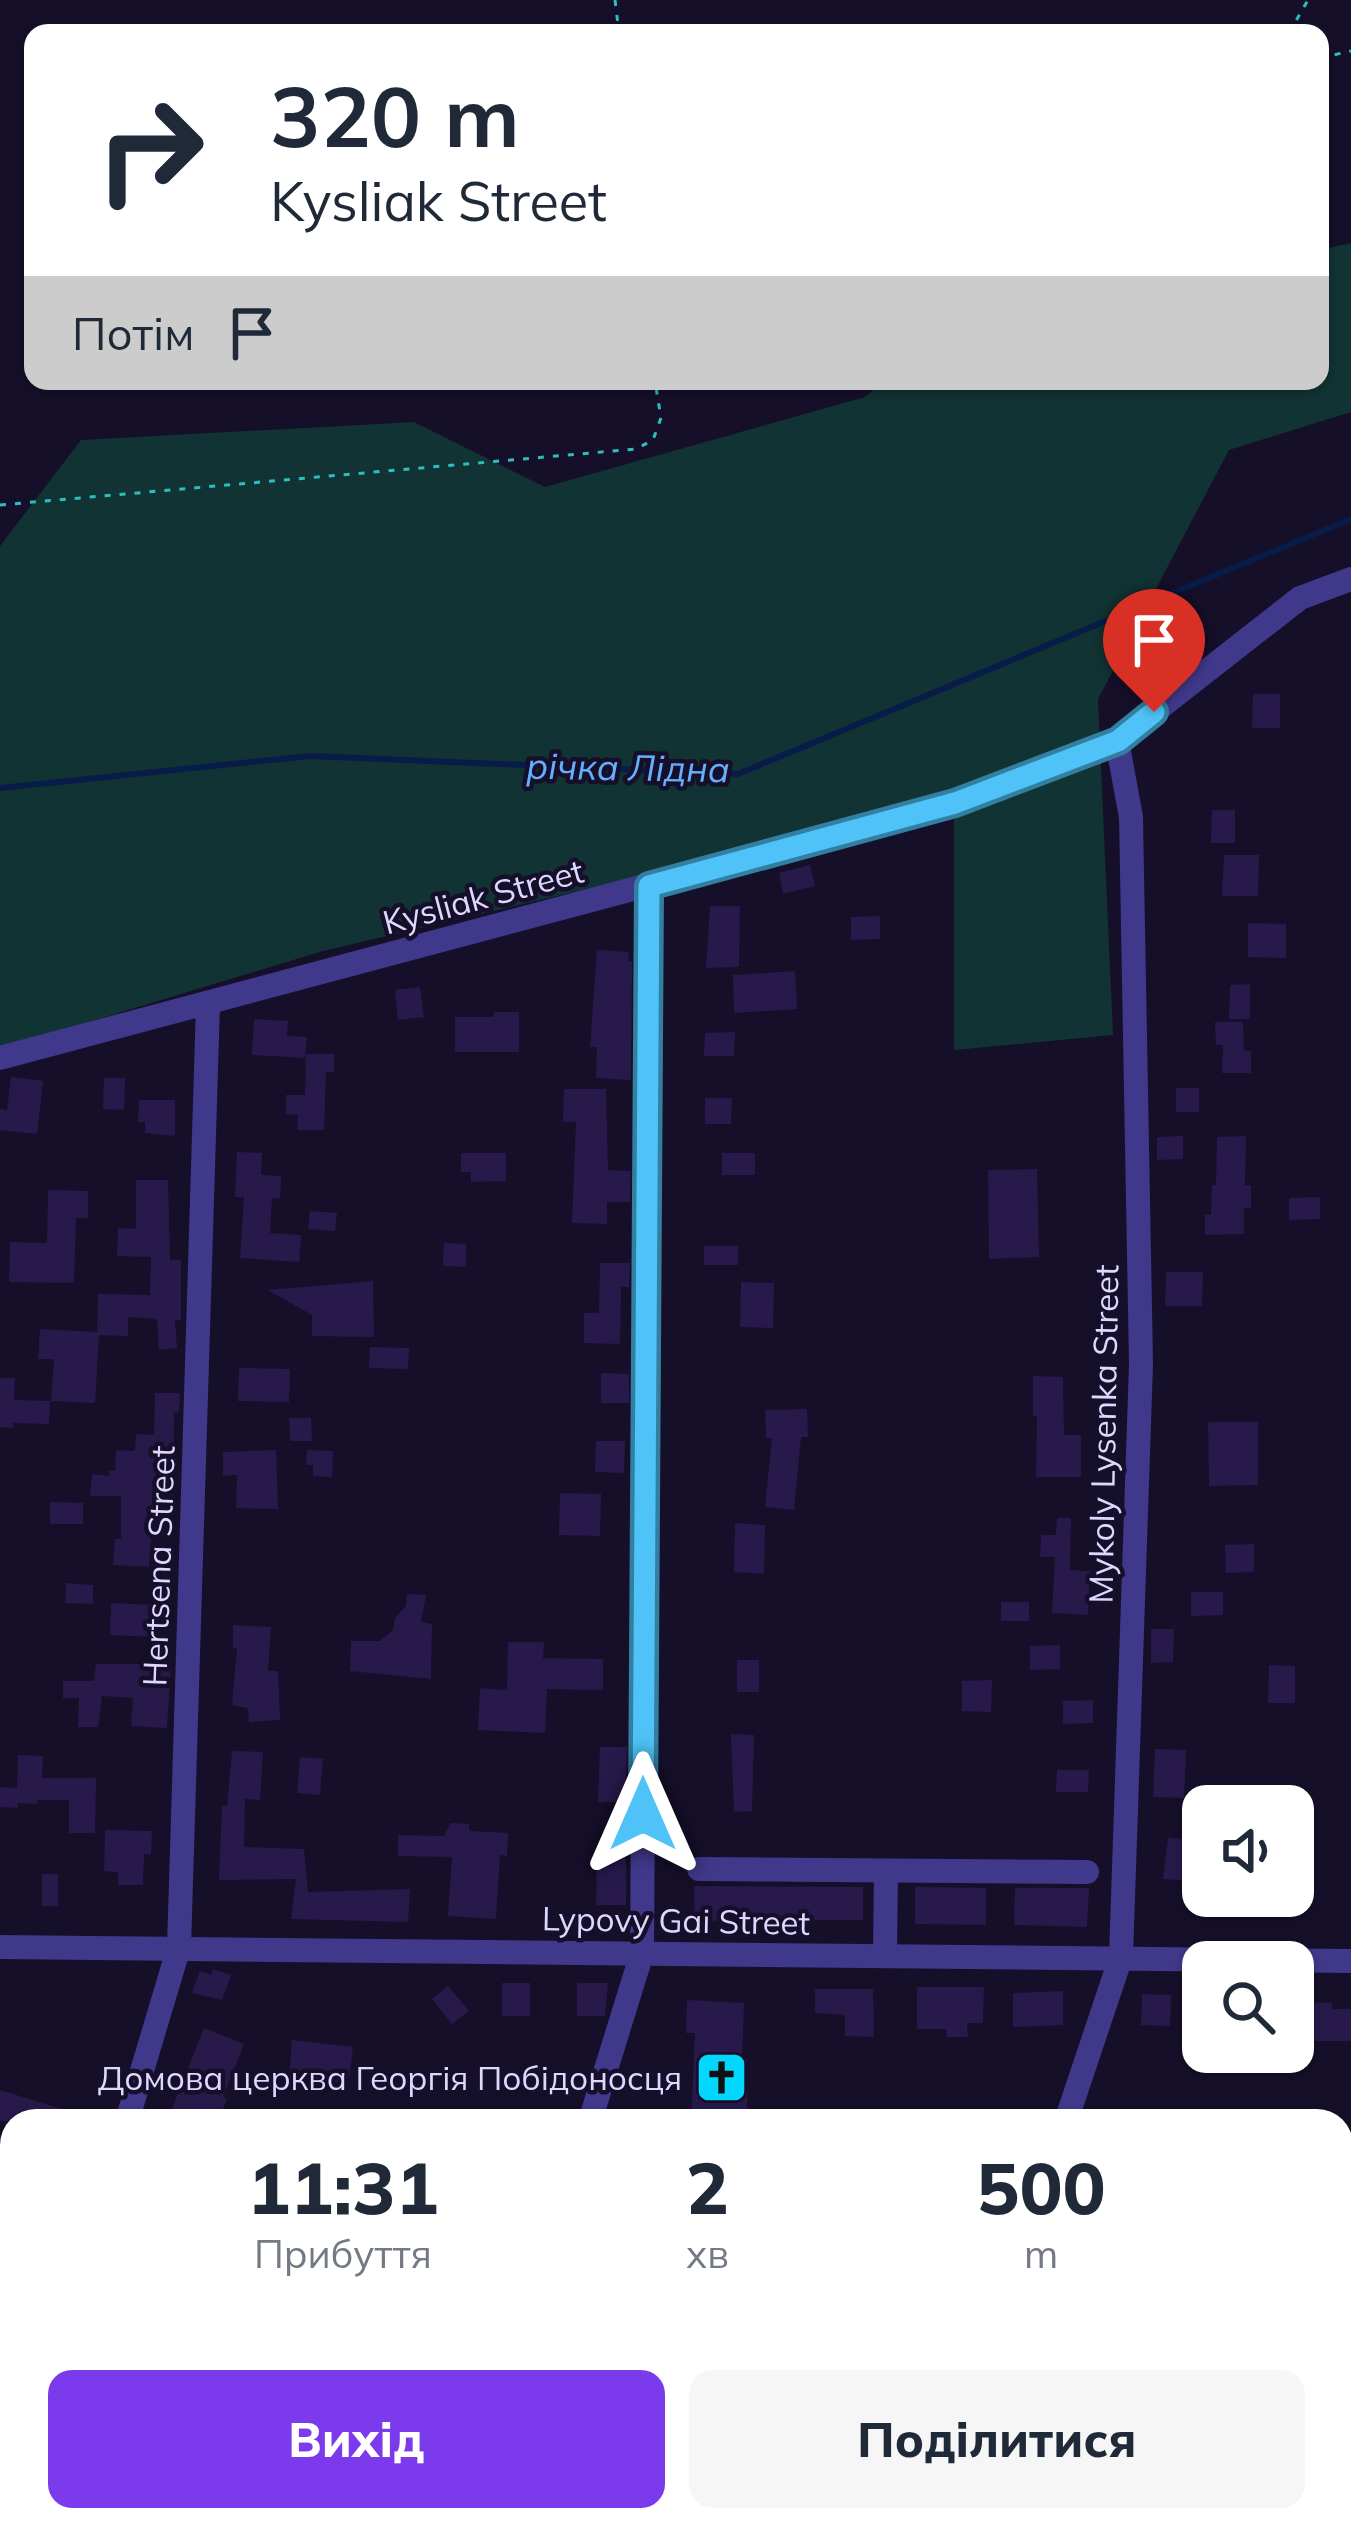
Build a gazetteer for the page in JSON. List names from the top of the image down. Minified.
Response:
{"streets":{"street":["Kysliak Street","Mykoly Lysenka Street","Hertsena Street","Lypovy Gai Street"]},"crossings":[["Kysliak Street","Mykoly Lysenka Street"],["Kysliak Street","Hertsena Street"],["Mykoly Lysenka Street","Lypovy Gai Street"],["Hertsena Street","Lypovy Gai Street"]],"water":["річка Лідна"],"places":{"church":["Домова церква Георгія Побідоносця"]},"page":{"turn":["320 m","Kysliak Street"],"then":"Потім","eta":["11:31","Прибуття","2","хв","500","m"],"buttons":["Вихід","Поділитися"]}}
